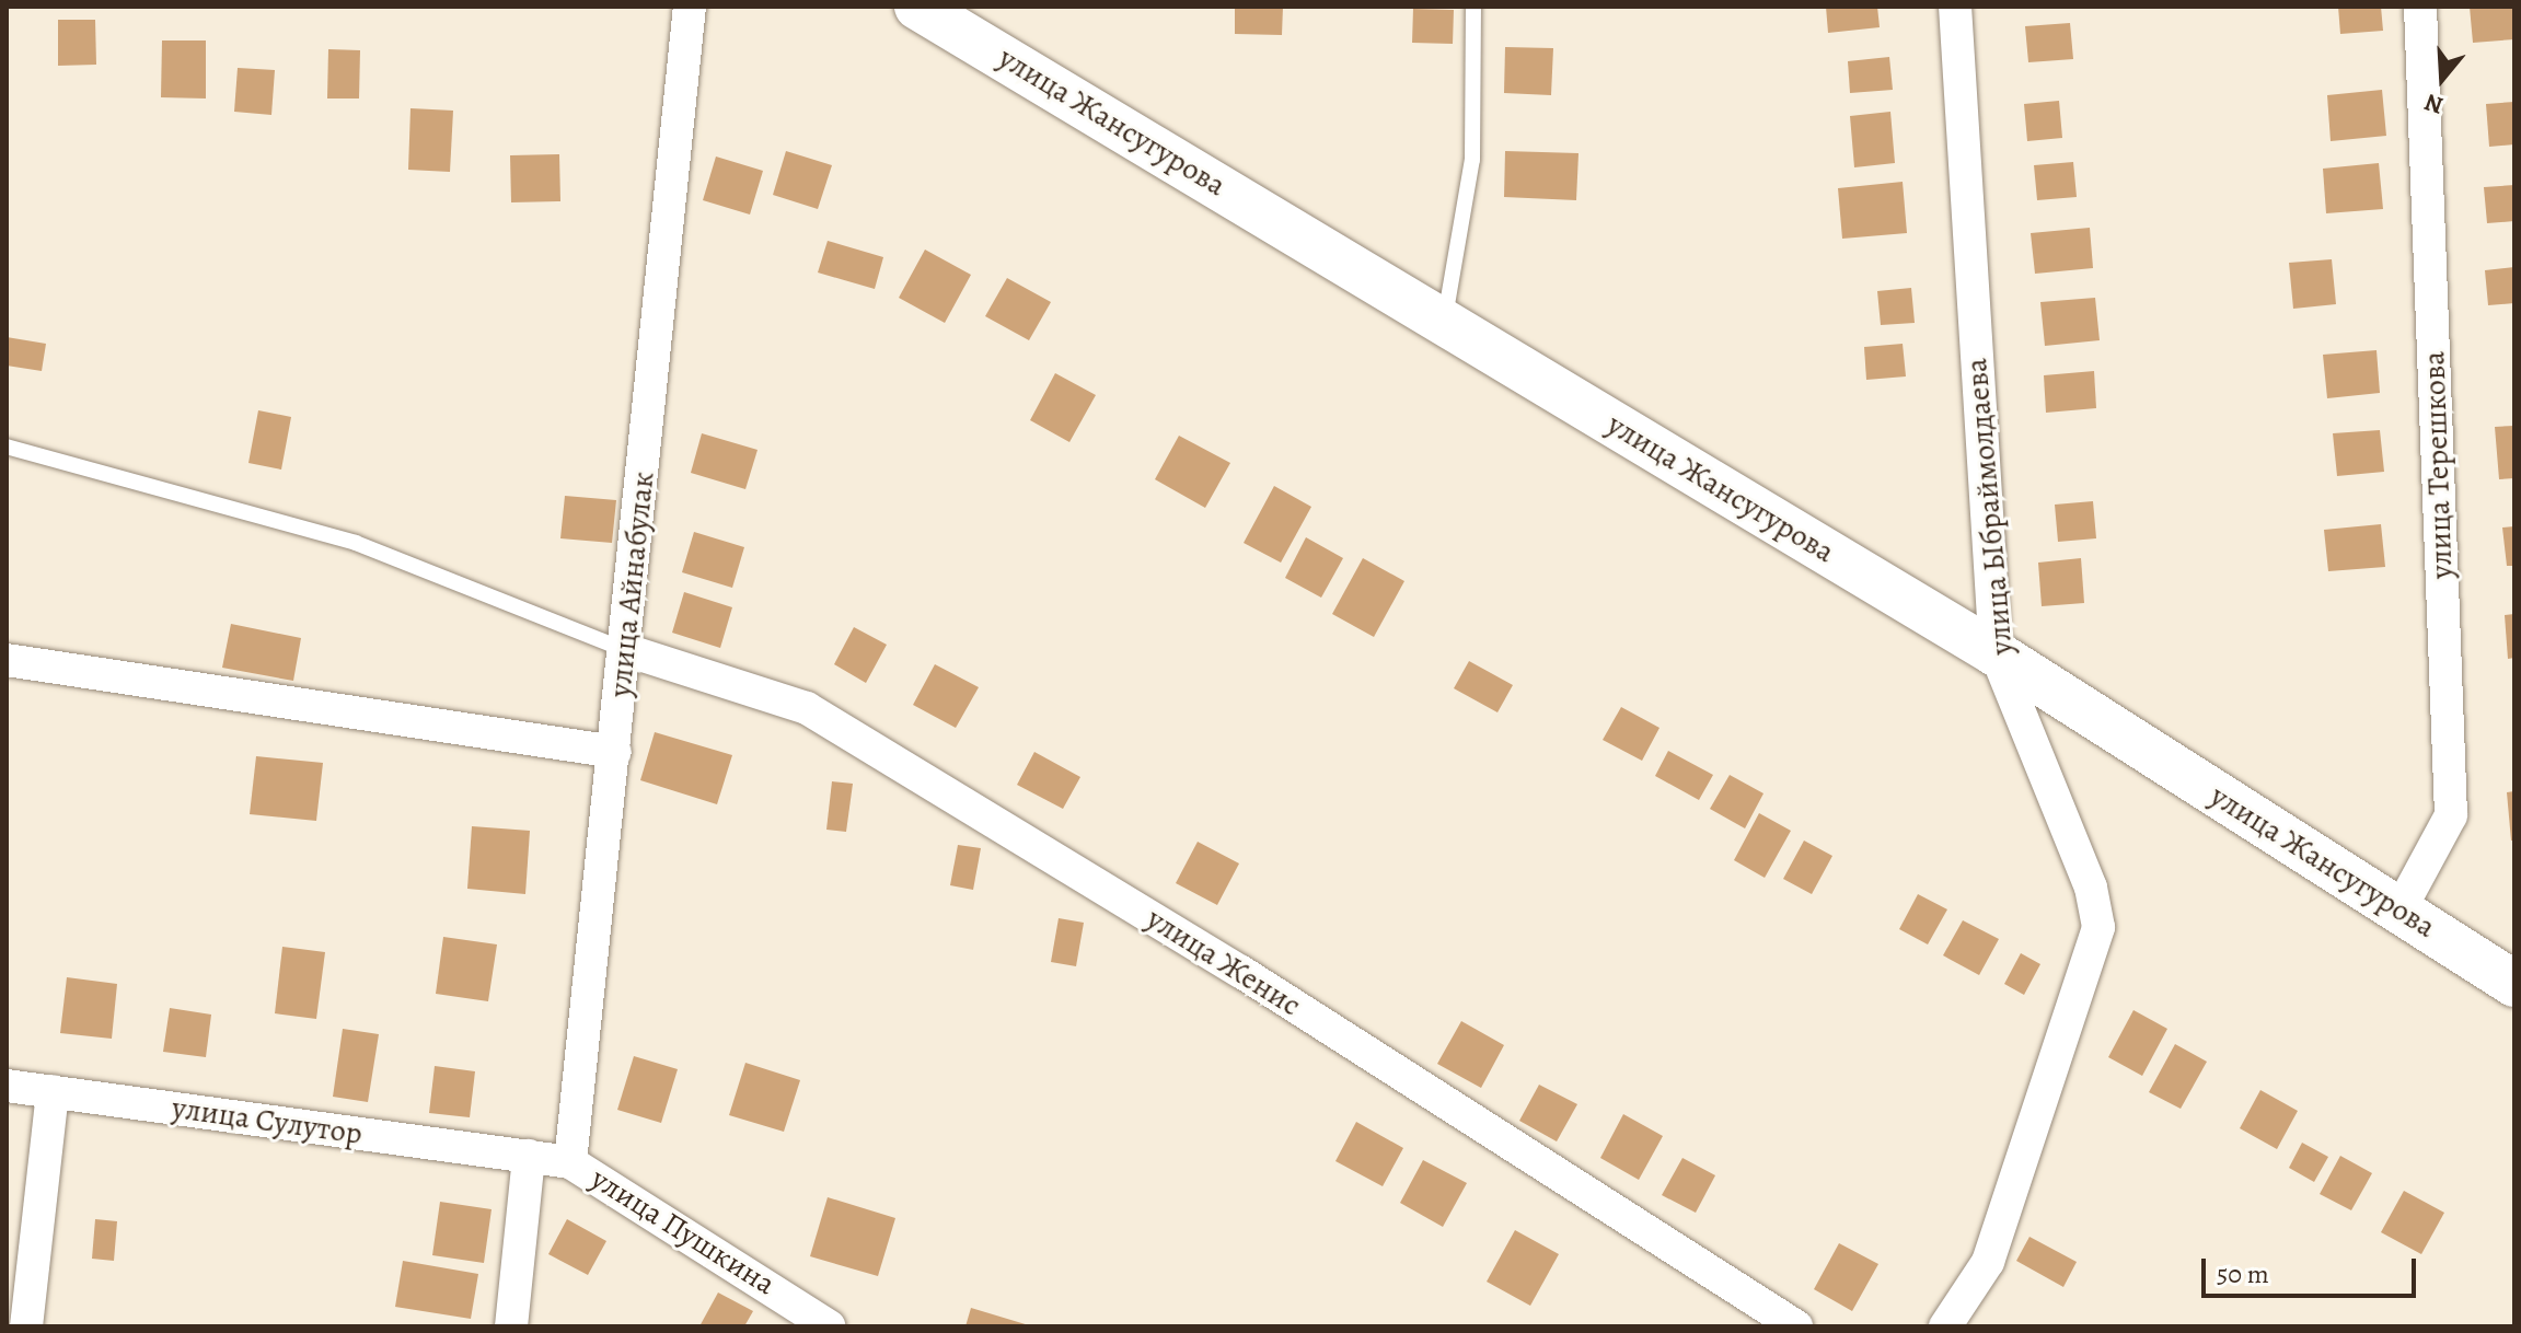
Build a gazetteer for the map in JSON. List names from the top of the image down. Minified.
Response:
{"streets":{"main road":["улица Жансугурова"],"street":["улица Терешкова","улица Ыбраймолдаева","улица Айнабулак","улица Женис","улица Сулутор","улица Пушкина"]},"crossings":[["улица Жансугурова","улица Терешкова"],["улица Жансугурова","улица Ыбраймолдаева"],["улица Айнабулак","улица Женис"],["улица Айнабулак","улица Пушкина"],["улица Сулутор","улица Пушкина"]],"scale_bar":"50 m","north":"bottom"}
